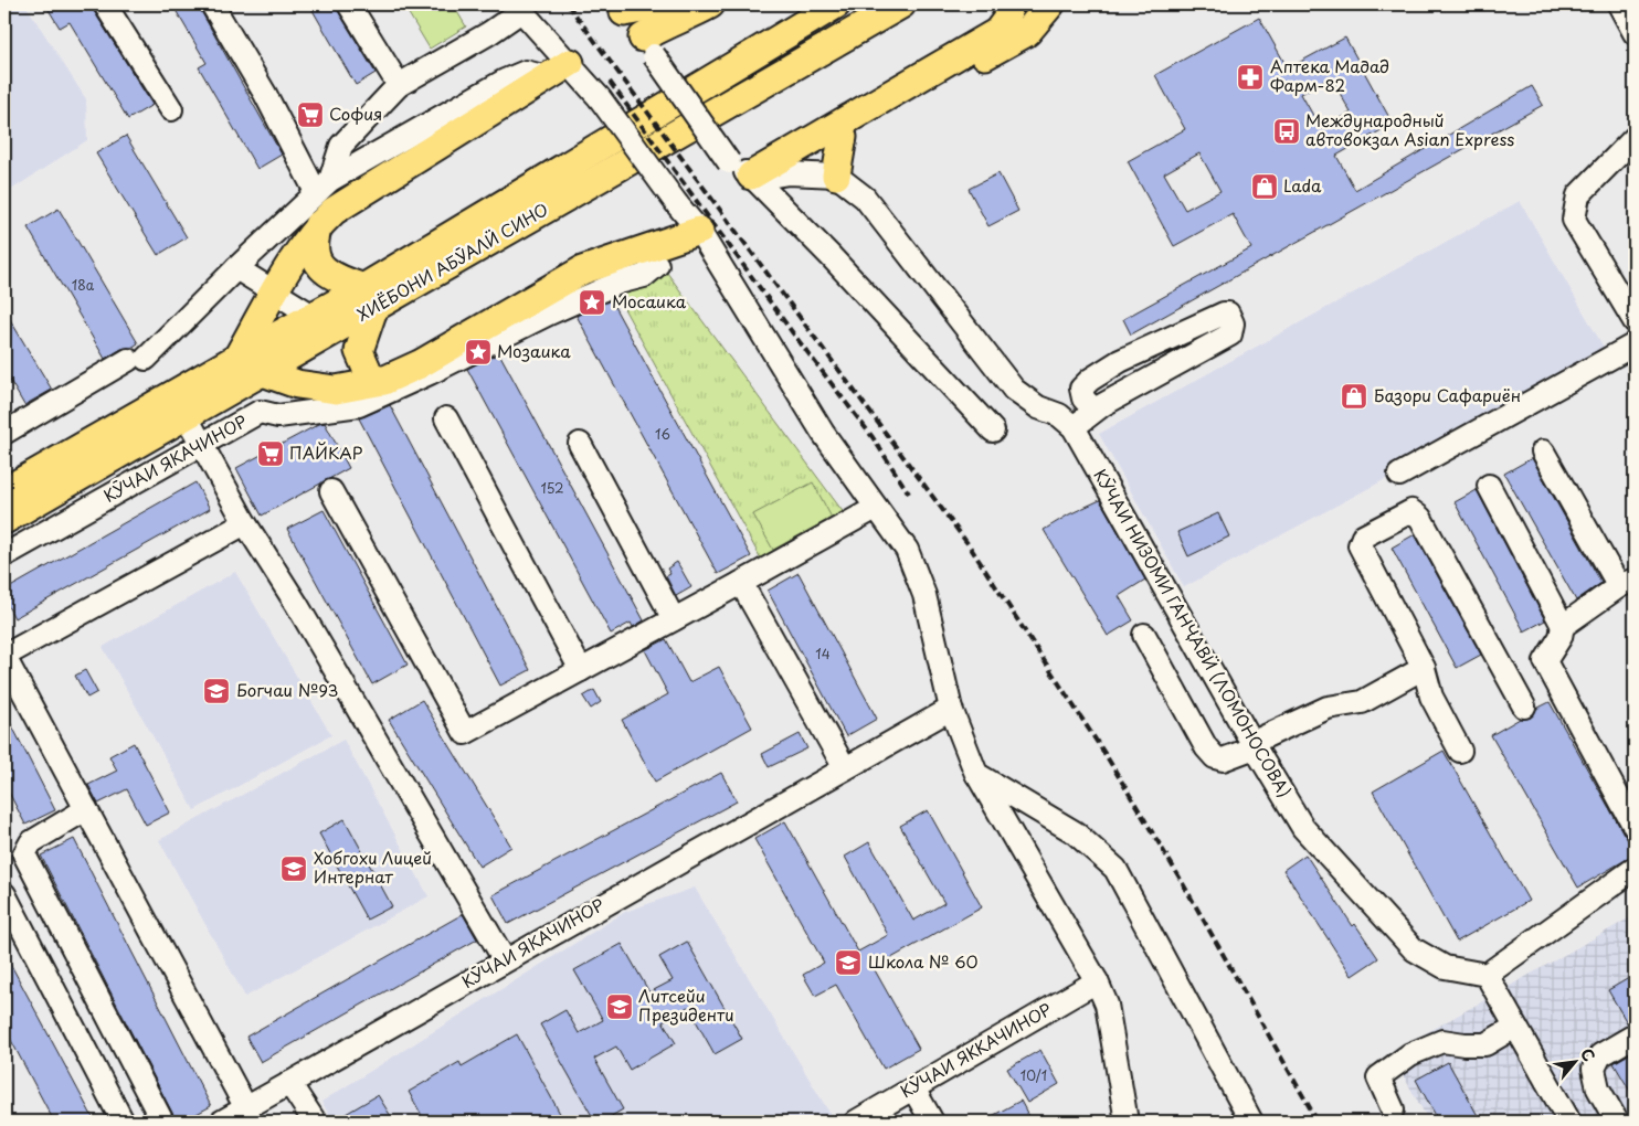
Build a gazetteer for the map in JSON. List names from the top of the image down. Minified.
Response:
{"streets":{"main road":["ХИЁБОНИ АБӮАЛӢ СИНО"],"street":["КӮЧАИ ЯКАЧИНОР","КӮЧАИ НИЗОМИ ГАНҶАВӢ (ЛОМОНОСОВА)","КӮЧАИ ЯККАЧИНОР"]},"places":{"pharmacy":["Аптека Мадад Фарм-82"],"supermarket":["София","ПАЙКАР"],"bus stop":["Международный автовокзал Asian Express"],"shop":["Lada","Базори Сафариён"],"place":["Мосаика","Мозаика"],"school or university":["Богчаи №93","Хобгохи Лицей Интернат","Школа № 60","Литсейи Президенти"]},"house_numbers":["18a","16","152","14","10/1"],"north":"top right"}
